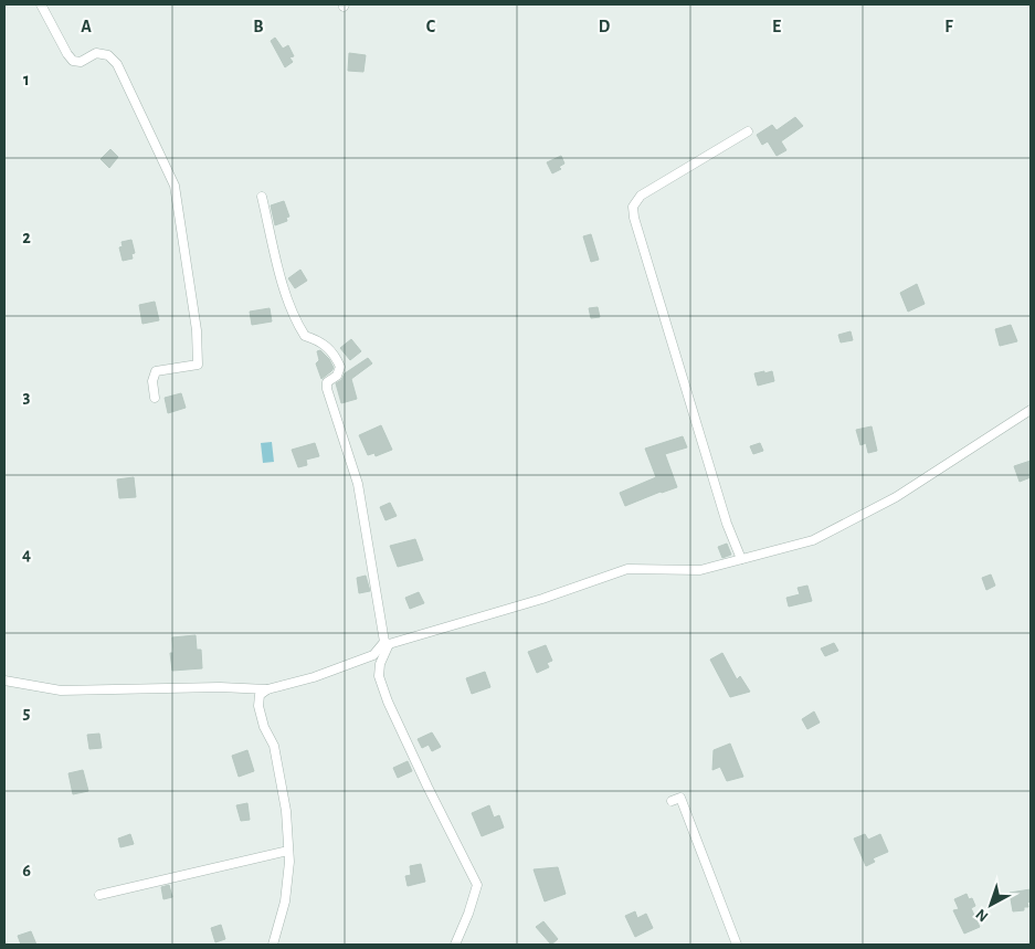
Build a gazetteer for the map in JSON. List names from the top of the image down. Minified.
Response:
{"north":"bottom left","grid":{"columns":["A","B","C","D","E","F"],"rows":["1","2","3","4","5","6"]}}
